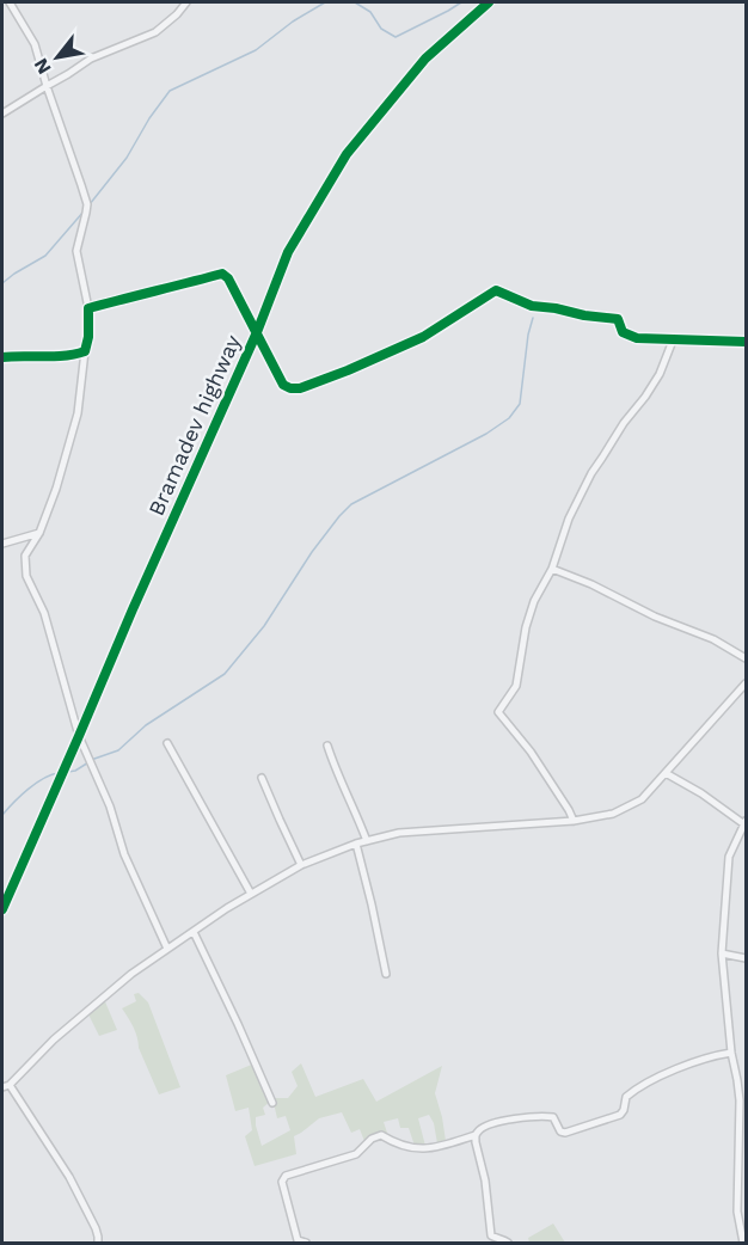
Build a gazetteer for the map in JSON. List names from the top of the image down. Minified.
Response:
{"streets":{"street":["Bramadev highway"]},"north":"bottom left"}
